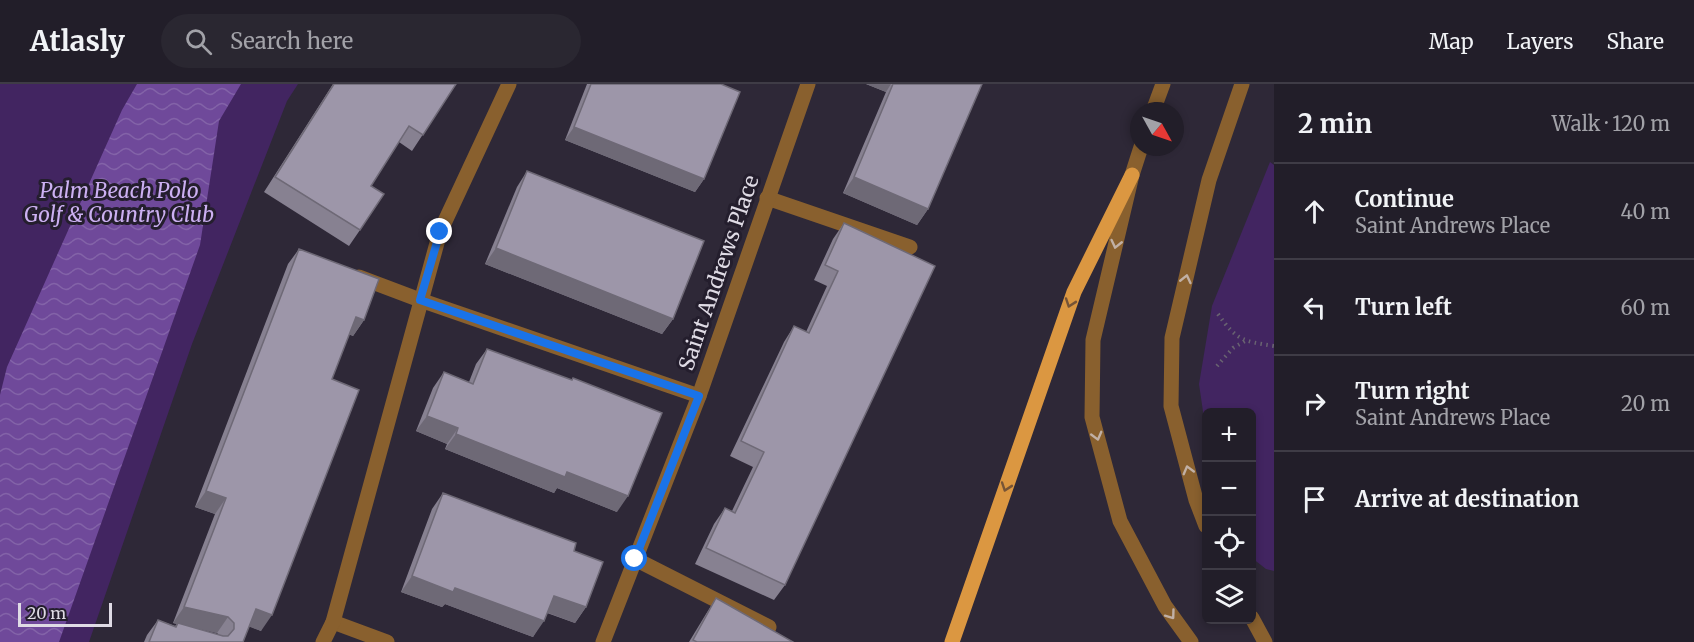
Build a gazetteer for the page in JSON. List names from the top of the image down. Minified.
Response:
{"streets":{"street":["Saint Andrews Place"]},"parks":["Palm Beach Polo Golf & Country Club"],"scale_bar":"20 m","north":"bottom right","page":{"header":"Atlasly","search":"Search here","nav":["Map","Layers","Share"],"heading":["2 min","Walk · 120 m"],"list":[["Continue","Saint Andrews Place","40 m"],["Turn left","60 m"],["Turn right","Saint Andrews Place","20 m"],"Arrive at destination"],"map_buttons":["+","−"],"scale":"20 m"}}
